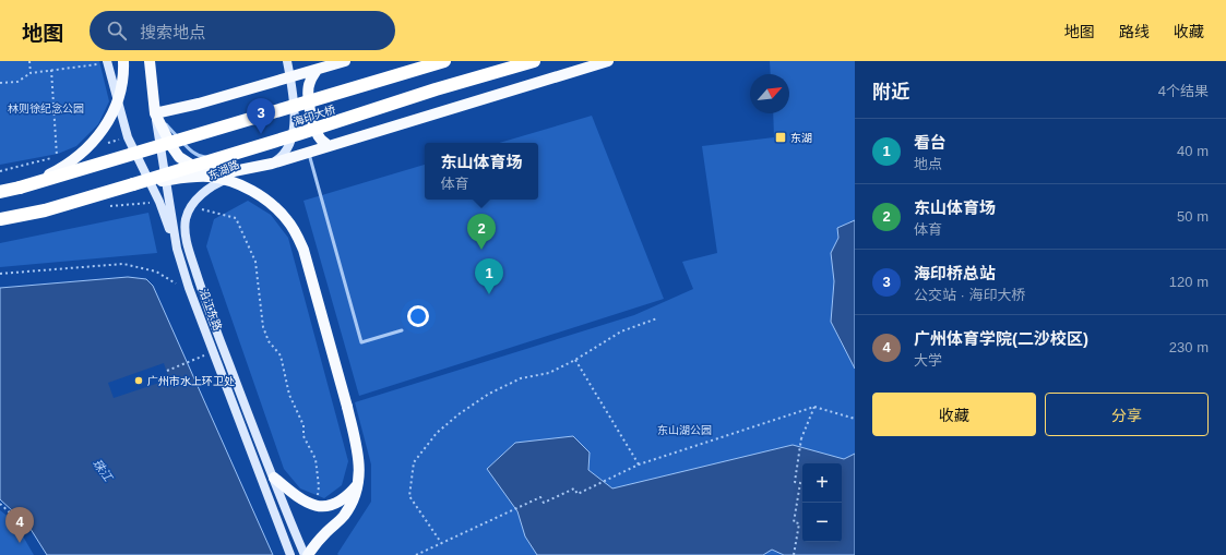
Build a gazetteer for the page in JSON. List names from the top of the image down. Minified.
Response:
{"streets":{"highway":["海印大桥"],"main road":["东湖路","沿江东路"]},"crossings":[["东湖路","沿江东路"]],"water":["珠江"],"parks":["林则徐纪念公园","东山湖公园"],"places":{"transit":["东湖"],"other":["广州市水上环卫处"]},"north":"top right","page":{"header":"地图","search":"搜索地点","nav":["地图","路线","收藏"],"heading":["附近","4个结果"],"pins":["3","2","1","4"],"list":[{"mark":"1","name":"看台","note":"地点","value":"40 m"},{"mark":"2","name":"东山体育场","note":"体育","value":"50 m"},{"mark":"3","name":"海印桥总站","note":"公交站 · 海印大桥","value":"120 m"},{"mark":"4","name":"广州体育学院(二沙校区)","note":"大学","value":"230 m"}],"popup":["东山体育场","体育"],"buttons":["收藏","分享"],"map_buttons":["+","−"]}}
